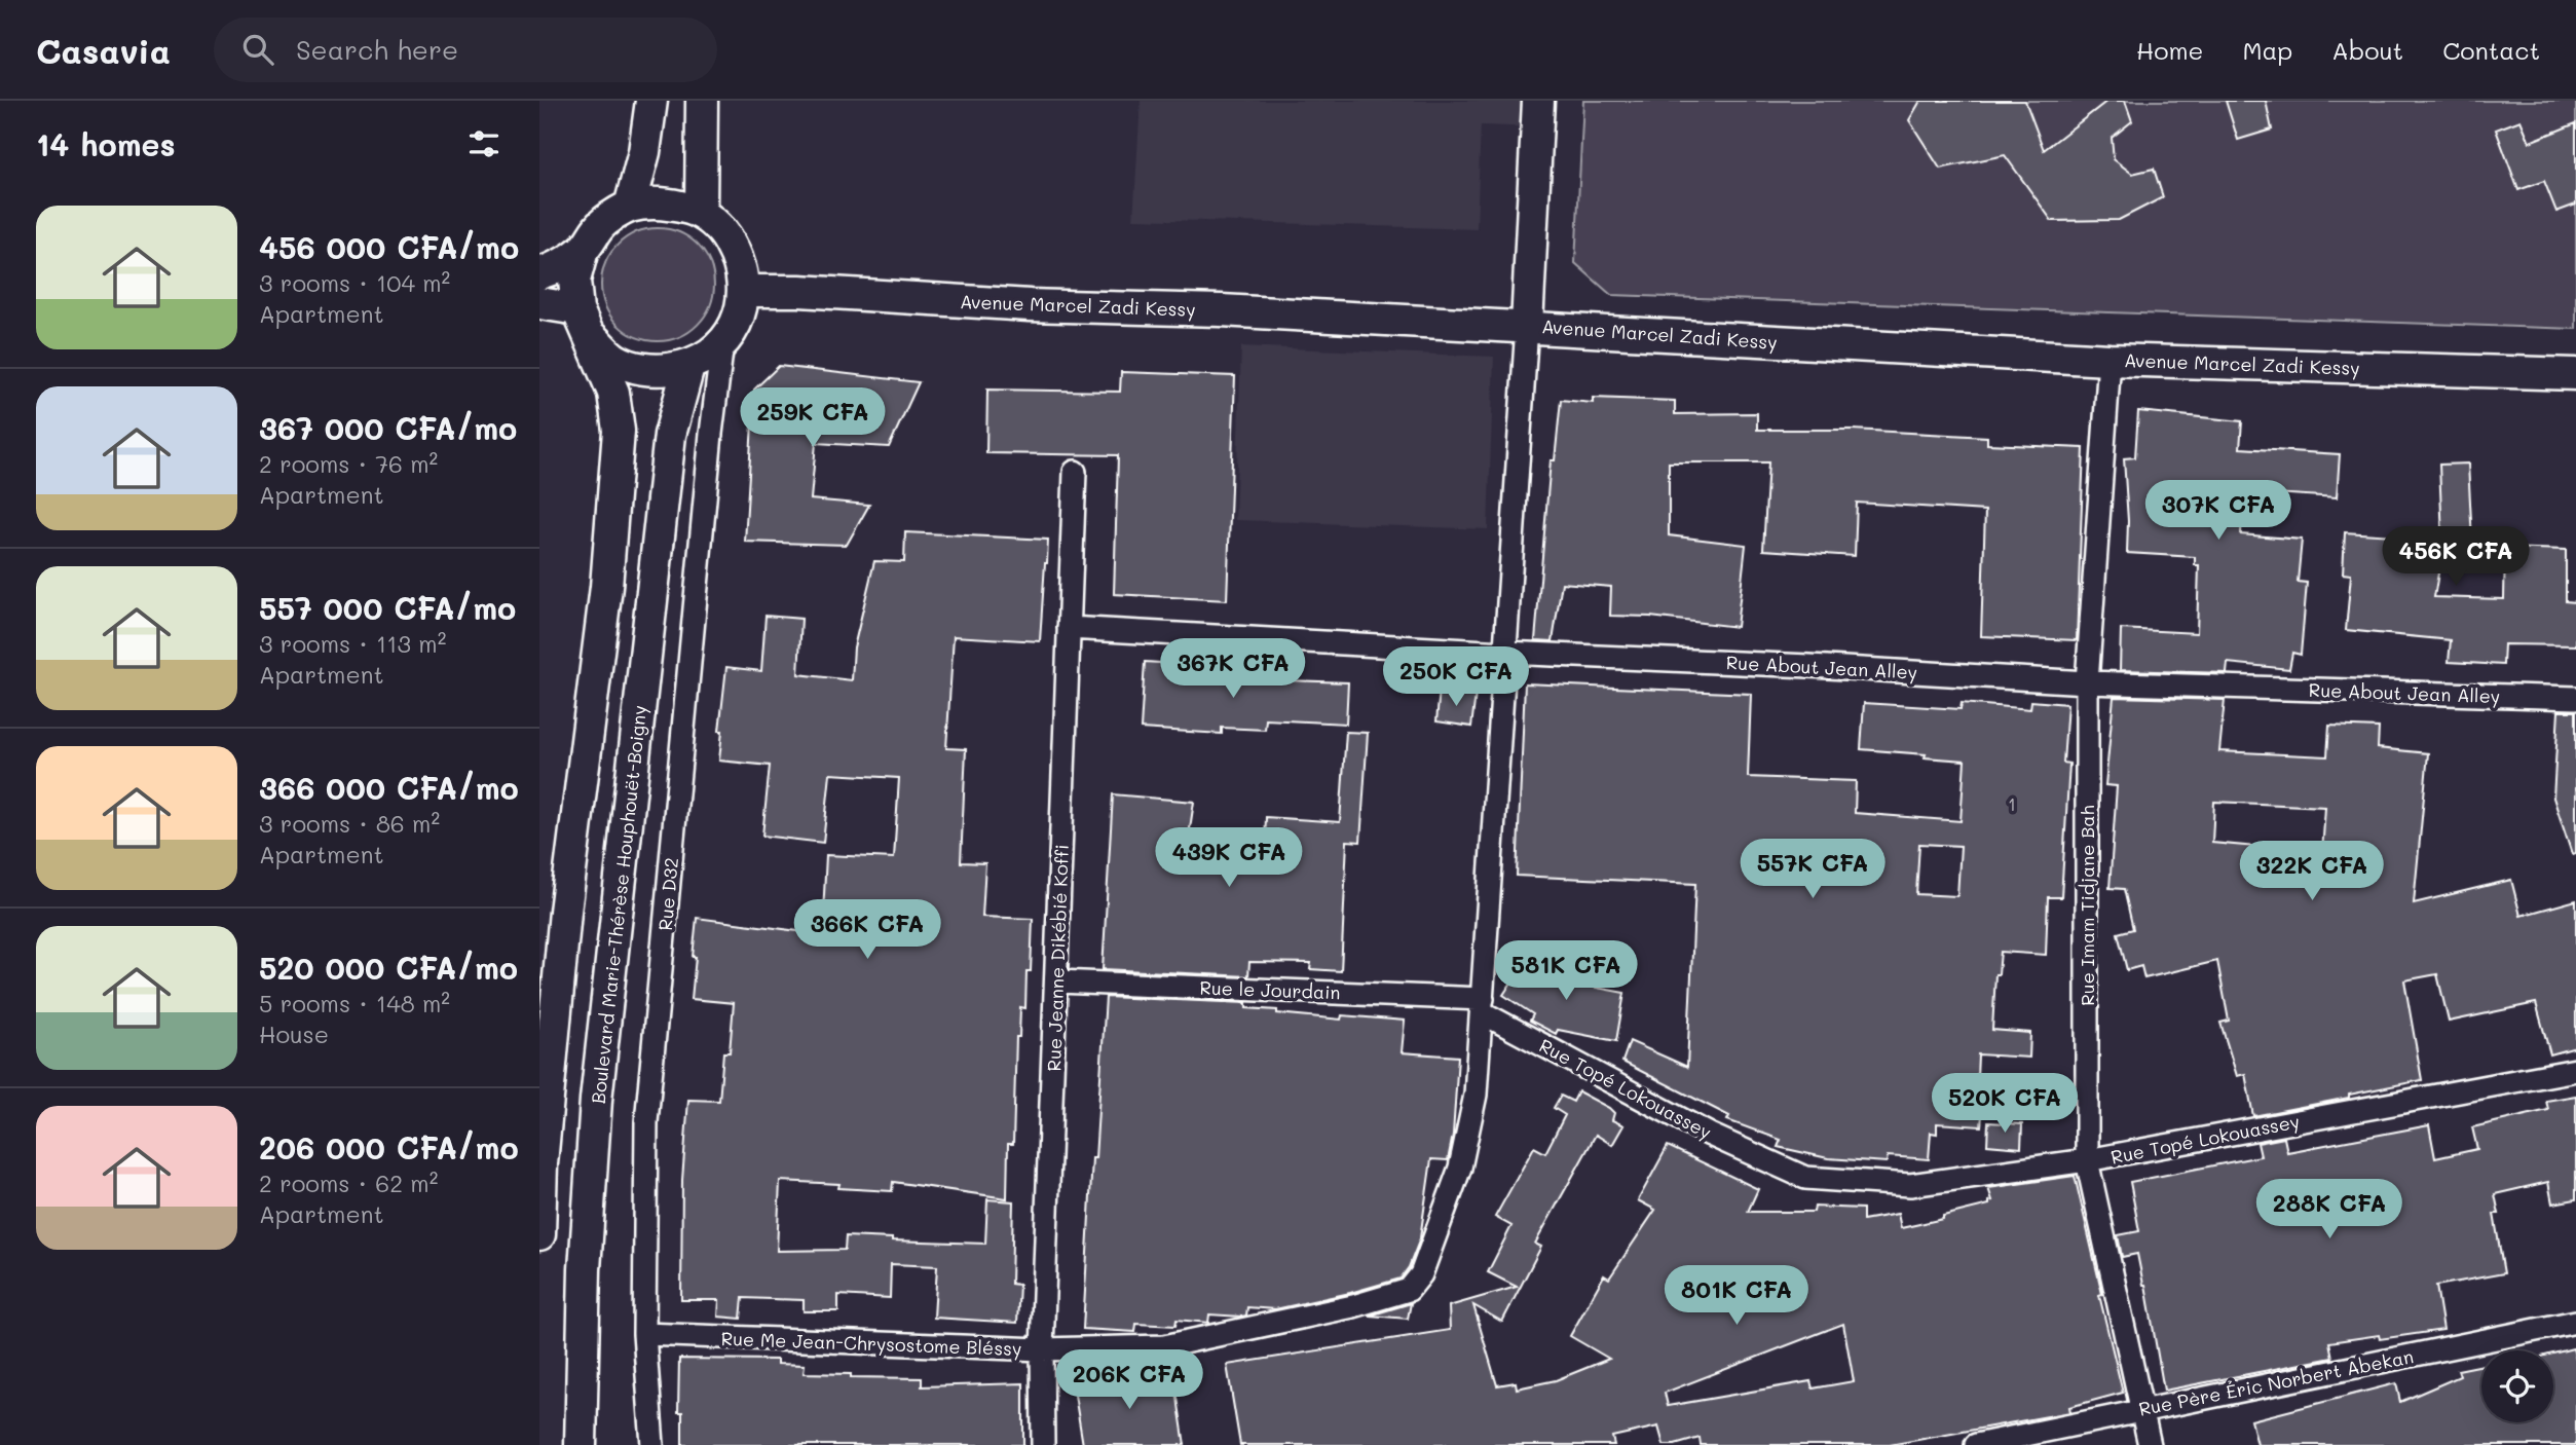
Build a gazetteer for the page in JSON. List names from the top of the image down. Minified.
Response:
{"streets":{"main road":["Avenue Marcel Zadi Kessy","Boulevard Marie-Thérèse Houphouët-Boigny"],"street":["Rue About Jean Alley","Rue D32","Rue Imam Tidjane Bah","Rue Jeanne Dikébié Koffi","Rue le Jourdain","Rue Topé Lokouassey","Rue Me Jean-Chrysostome Bléssy","Rue Père Éric Norbert Abekan"]},"crossings":[["Avenue Marcel Zadi Kessy","Rue D32"],["Avenue Marcel Zadi Kessy","Boulevard Marie-Thérèse Houphouët-Boigny"],["Avenue Marcel Zadi Kessy","Rue Imam Tidjane Bah"],["Avenue Marcel Zadi Kessy","Rue Me Jean-Chrysostome Bléssy"],["Rue About Jean Alley","Rue Imam Tidjane Bah"],["Rue About Jean Alley","Rue Jeanne Dikébié Koffi"],["Rue About Jean Alley","Rue Me Jean-Chrysostome Bléssy"],["Rue D32","Boulevard Marie-Thérèse Houphouët-Boigny"],["Rue D32","Rue Me Jean-Chrysostome Bléssy"],["Rue Imam Tidjane Bah","Rue Topé Lokouassey"],["Rue Imam Tidjane Bah","Rue Père Éric Norbert Abekan"],["Rue Jeanne Dikébié Koffi","Rue le Jourdain"],["Rue Jeanne Dikébié Koffi","Rue Me Jean-Chrysostome Bléssy"],["Rue le Jourdain","Rue Topé Lokouassey"],["Rue le Jourdain","Rue Me Jean-Chrysostome Bléssy"],["Rue Topé Lokouassey","Rue Me Jean-Chrysostome Bléssy"]],"parks":["1"],"page":{"header":"Casavia","search":"Search here","nav":["Home","Map","About","Contact"],"heading":"14 homes","list":[{"name":"456 000 CFA/mo","note":"3 rooms · 104 m² · Apartment"},{"name":"367 000 CFA/mo","note":"2 rooms · 76 m² · Apartment"},{"name":"557 000 CFA/mo","note":"3 rooms · 113 m² · Apartment"},{"name":"366 000 CFA/mo","note":"3 rooms · 86 m² · Apartment"},{"name":"520 000 CFA/mo","note":"5 rooms · 148 m² · House"},{"name":"206 000 CFA/mo","note":"2 rooms · 62 m² · Apartment"}],"price":["259K CFA","307K CFA","456K CFA","367K CFA","250K CFA","439K CFA","557K CFA","322K CFA","366K CFA","581K CFA","520K CFA","288K CFA","801K CFA","206K CFA"]}}
